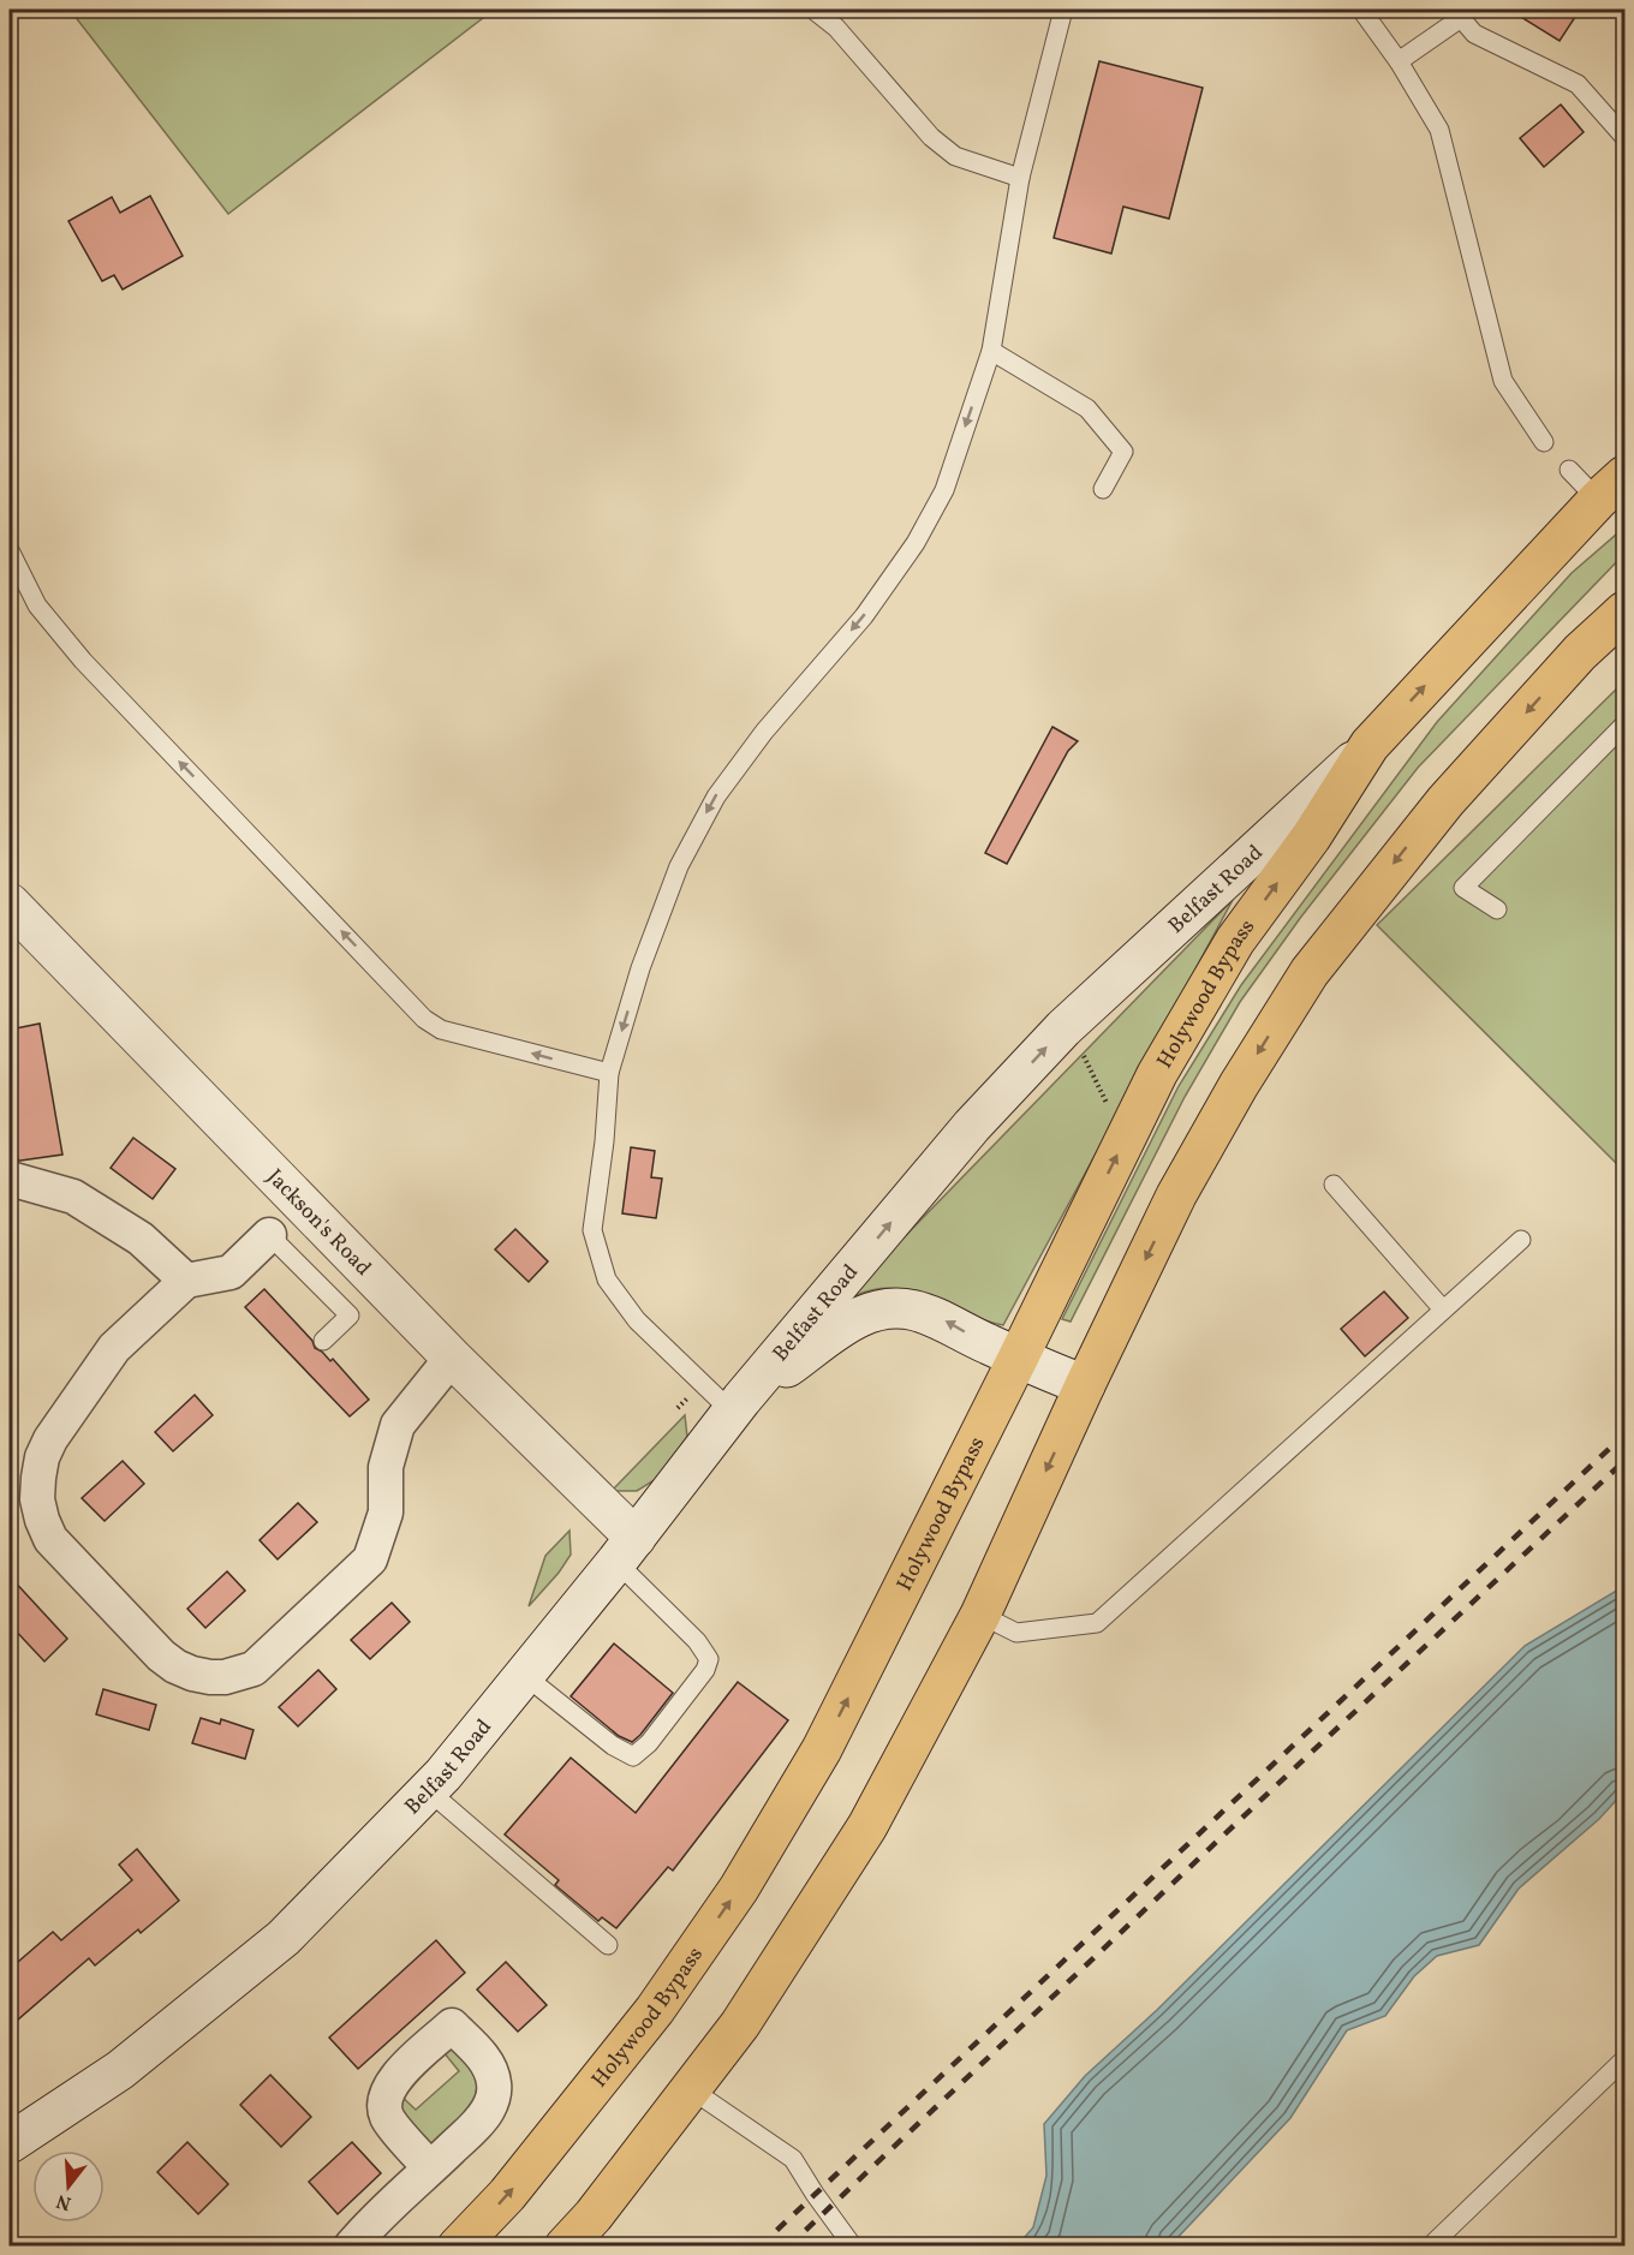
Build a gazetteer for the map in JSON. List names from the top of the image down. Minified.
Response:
{"streets":{"highway":["Belfast Road","Holywood Bypass"],"main road":["Jackson's Road"]},"crossings":[["Belfast Road","Holywood Bypass"],["Belfast Road","Jackson's Road"]],"north":"bottom"}
